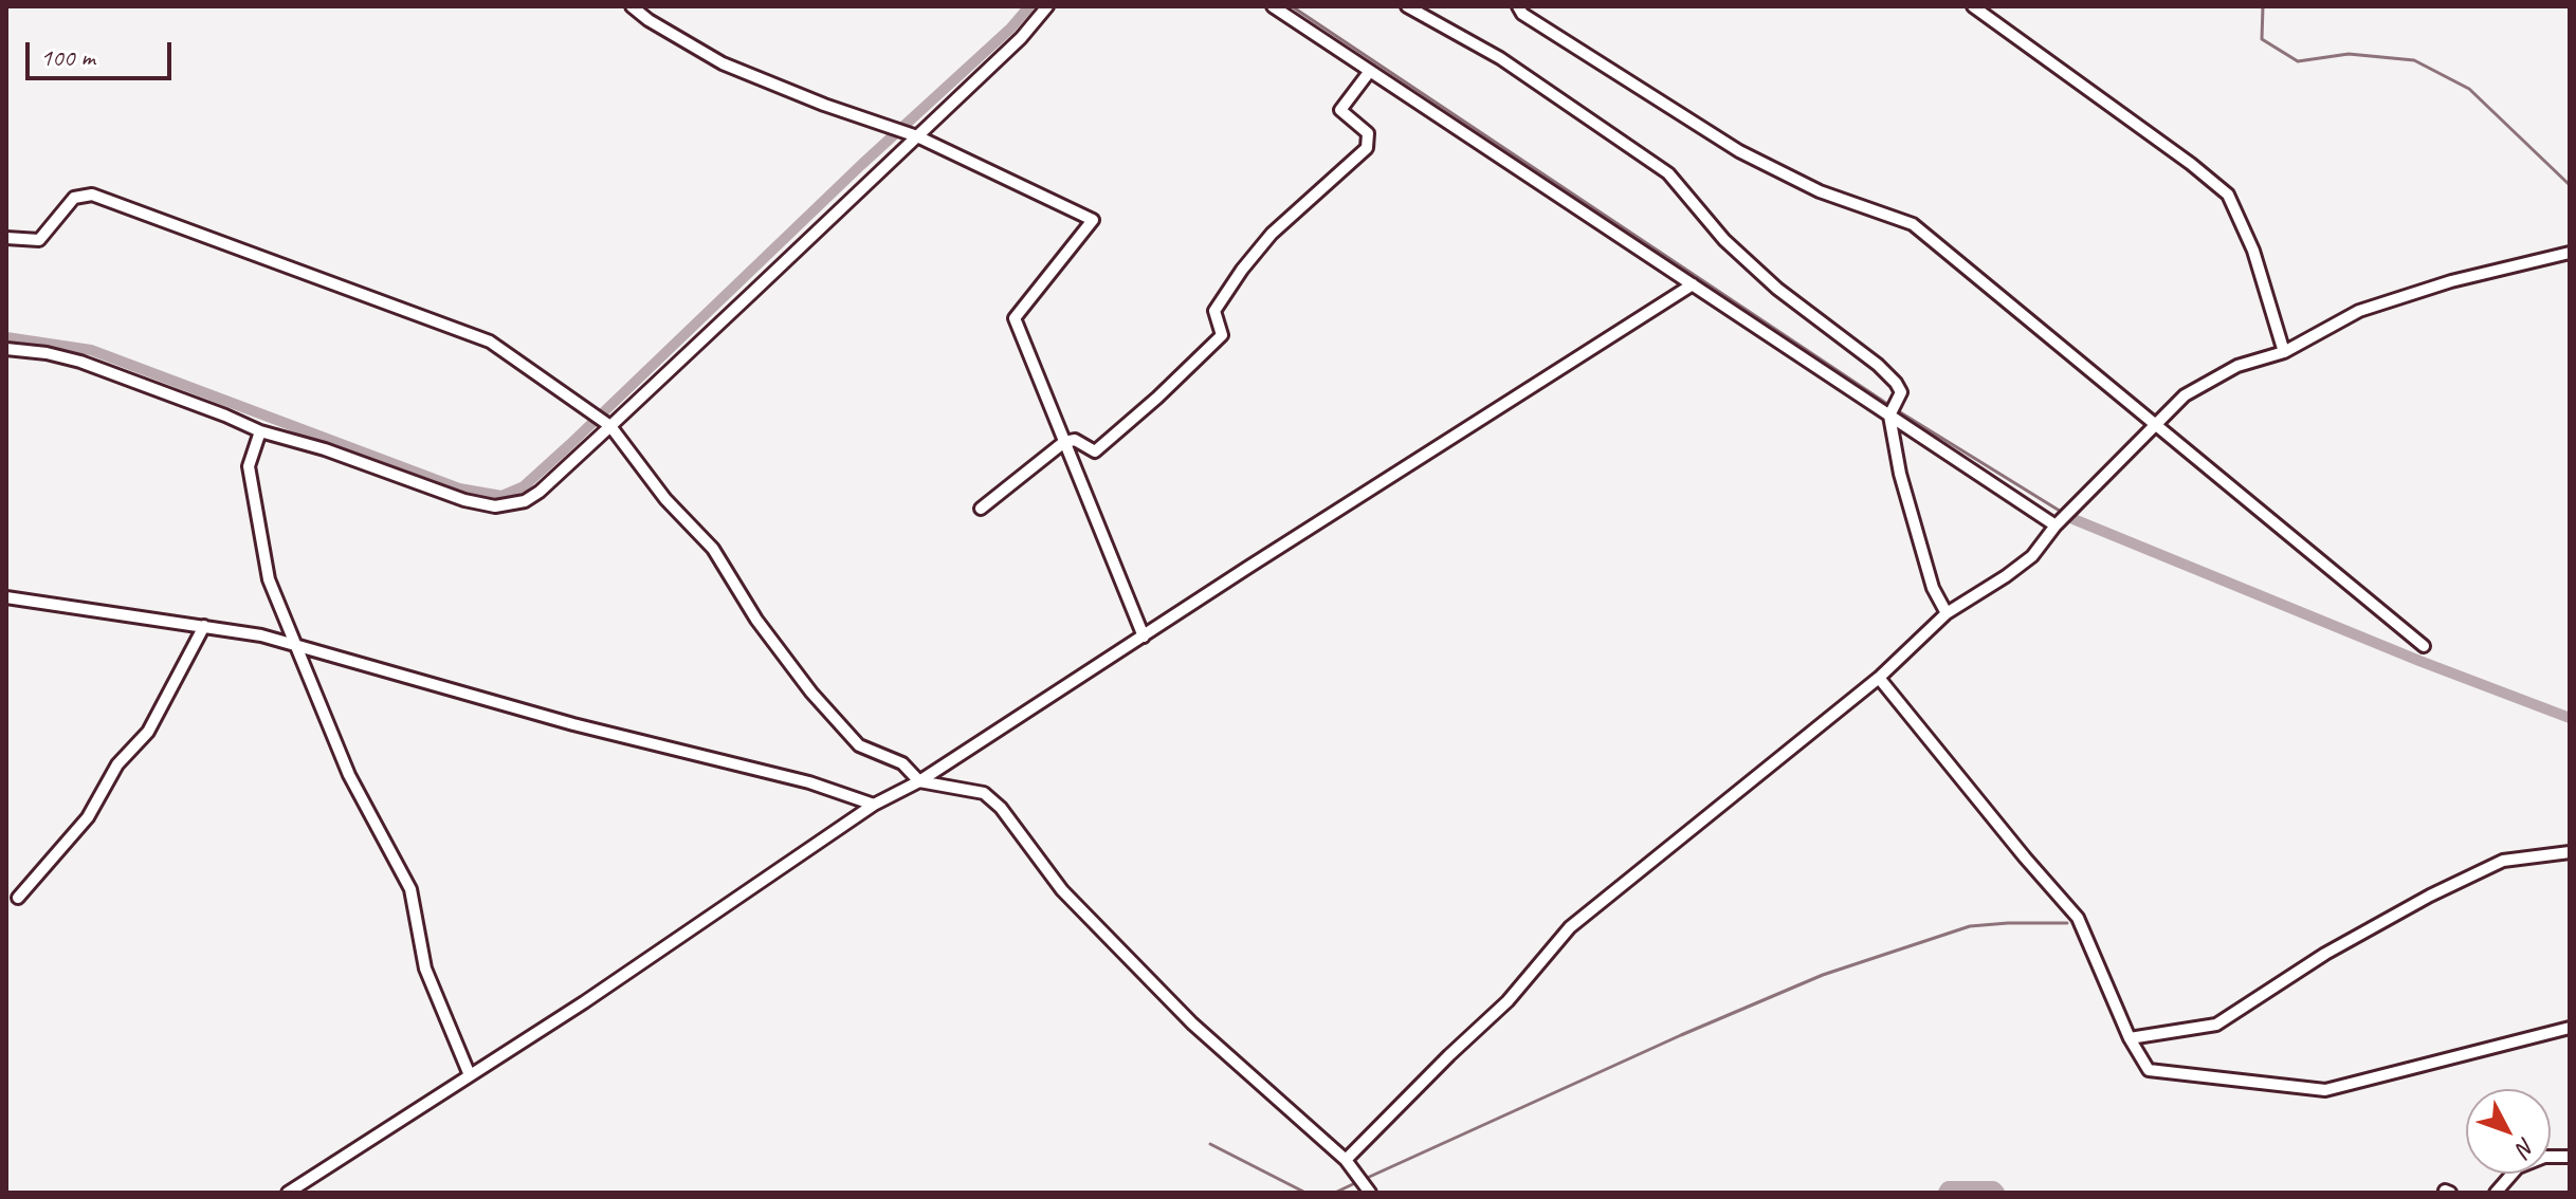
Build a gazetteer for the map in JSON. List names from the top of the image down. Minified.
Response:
{"scale_bar":"100 m","north":"bottom right"}
